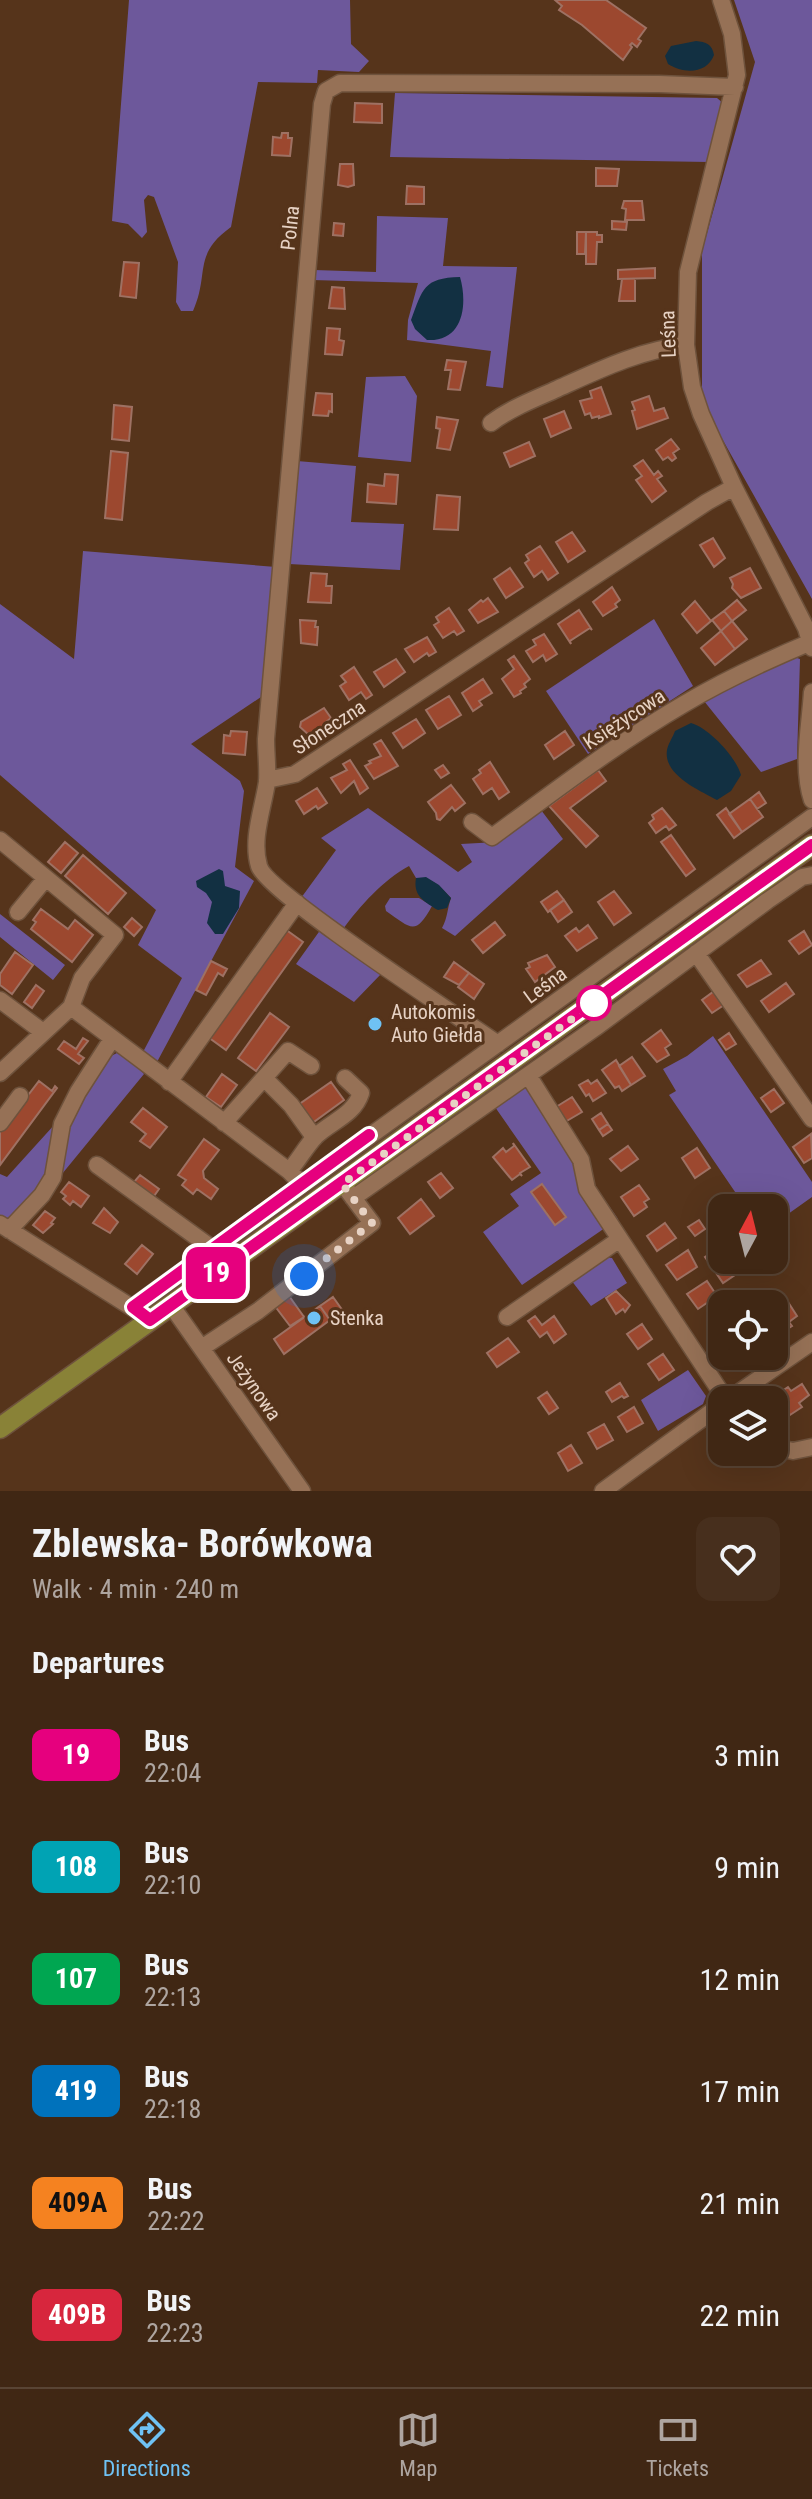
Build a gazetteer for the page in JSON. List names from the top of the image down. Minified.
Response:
{"streets":{"street":["Polna","Leśna","Księżycowa","Słoneczna","Jeżynowa"]},"crossings":[["Polna","Leśna"],["Polna","Słoneczna"],["Leśna","Księżycowa"],["Leśna","Słoneczna"]],"places":["Autokomis Auto Giełda","Stenka"],"lines":["bus line 19"],"north":"top","page":{"on_map":"19","heading":[["Zblewska- Borówkowa","Walk · 4 min · 240 m"],"Departures"],"list":[{"mark":"19","name":"Bus","note":"22:04","value":"3 min"},{"mark":"108","name":"Bus","note":"22:10","value":"9 min"},{"mark":"107","name":"Bus","note":"22:13","value":"12 min"},{"mark":"419","name":"Bus","note":"22:18","value":"17 min"},{"mark":"409A","name":"Bus","note":"22:22","value":"21 min"},{"mark":"409B","name":"Bus","note":"22:23","value":"22 min"}],"tabs":["Directions","Map","Tickets"]}}
